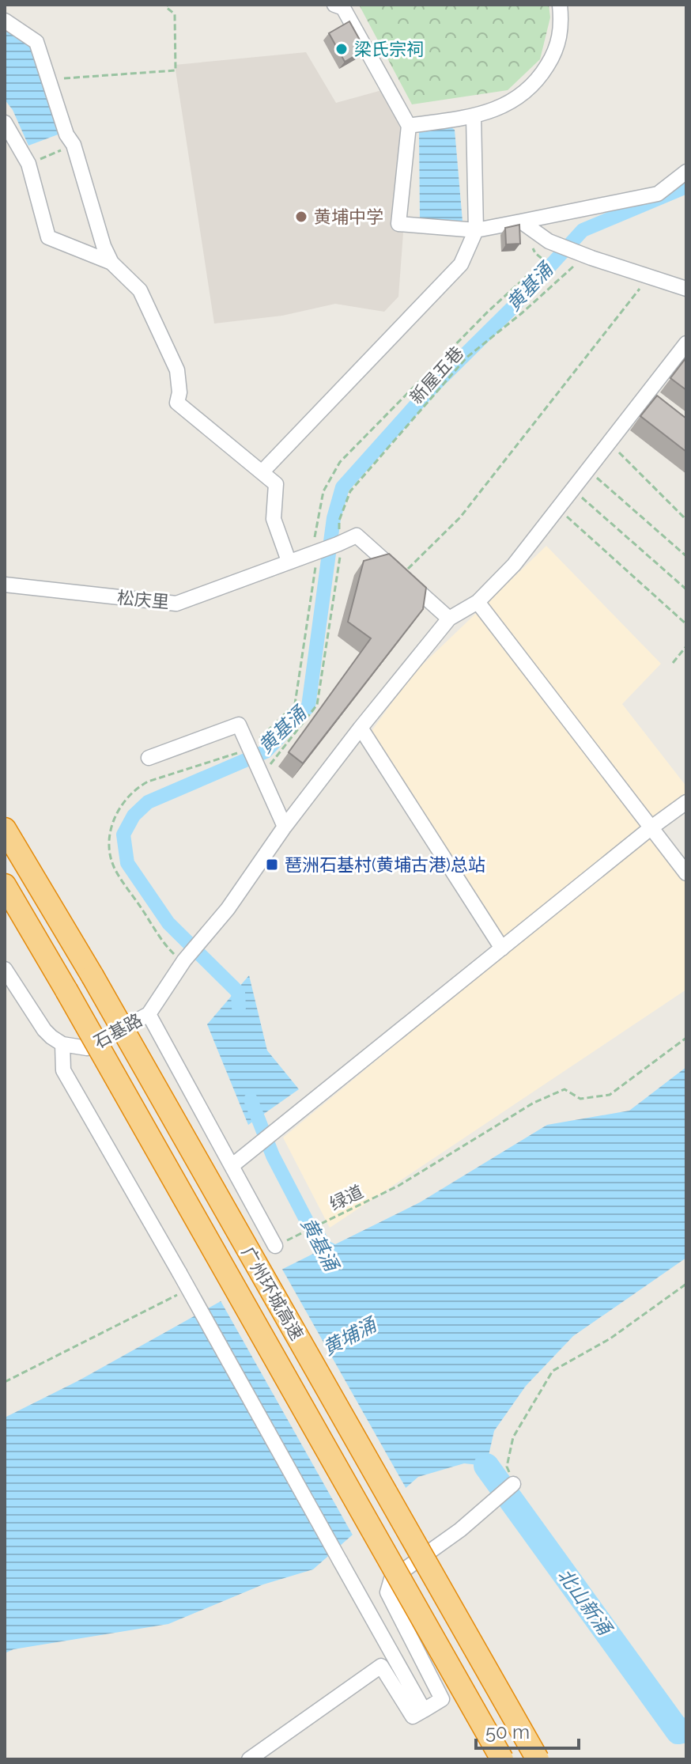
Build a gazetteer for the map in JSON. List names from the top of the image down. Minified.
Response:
{"streets":{"highway":["广州环城高速"],"street":["松庆里","石基路"],"path":["新屋五巷","绿道"]},"crossings":[["新屋五巷","松庆里"]],"water":["黄基涌","黄埔涌","北山新涌"],"places":{"other":["梁氏宗祠","黄埔中学"],"transit":["琶洲石基村(黄埔古港)总站"]},"scale_bar":"50 m"}
